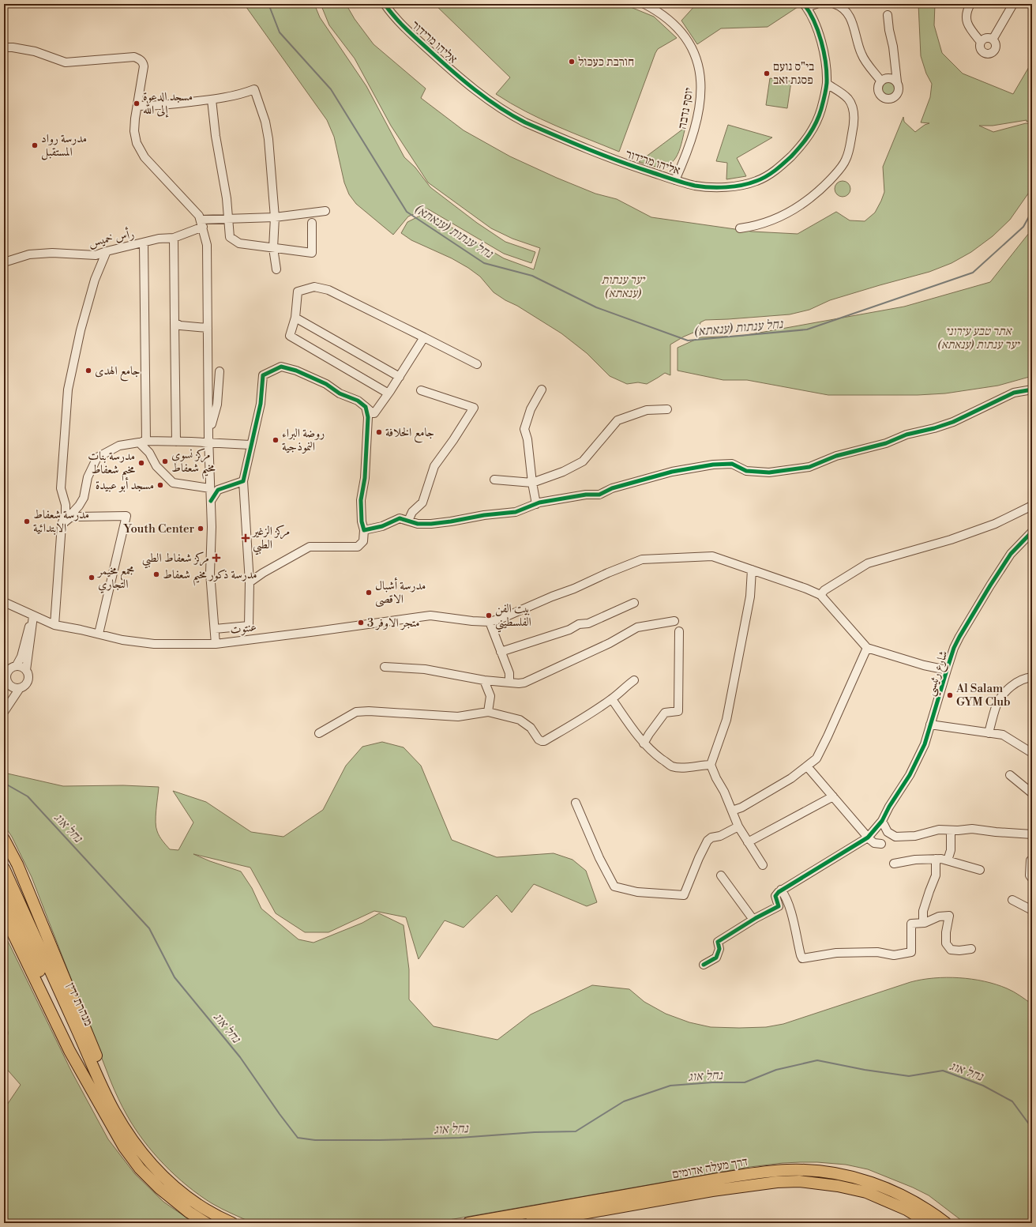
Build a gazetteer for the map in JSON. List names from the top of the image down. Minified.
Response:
{"streets":{"highway":["מנהרת ידין","דרך מעלה אדומים"],"street":["אליהו מרידור","יוסף נדבה","رأس خميس","عنتوت","شارع رئيسي"]},"crossings":[["אליהו מרידור","יוסף נדבה"]],"water":["נחל ענתות (ענאתא)","נחל אוג"],"parks":["יער ענתות (ענאתא)","אתר טבע עירוני יער ענתות (ענאתא)"],"places":{"other":["חורבת כעכול","בי\"ס נועם פסגת זאב","مسجد الدعوة إلى الله","مدرسة رواد المستقبل","جامع الهدى","جامع الخلافة","روضة البراء النموذجية","مركز نسوي مخيم شعفاط","مدرسة بنات مخيم شعفاط","مسجد أبو عبيدة","مدرسة شعفاط الابتدائية","Youth Center","مدرسة ذكور مخيم شعفاط","مجمع مخيمر التجاري","مدرسة أشبال الاقصى","بيت الفن الفلسطيني","متجر الاوفر 3","Al Salam GYM Club"],"health":["مركز الزغير الطبي","مركز شعفاط الطبي"]}}
